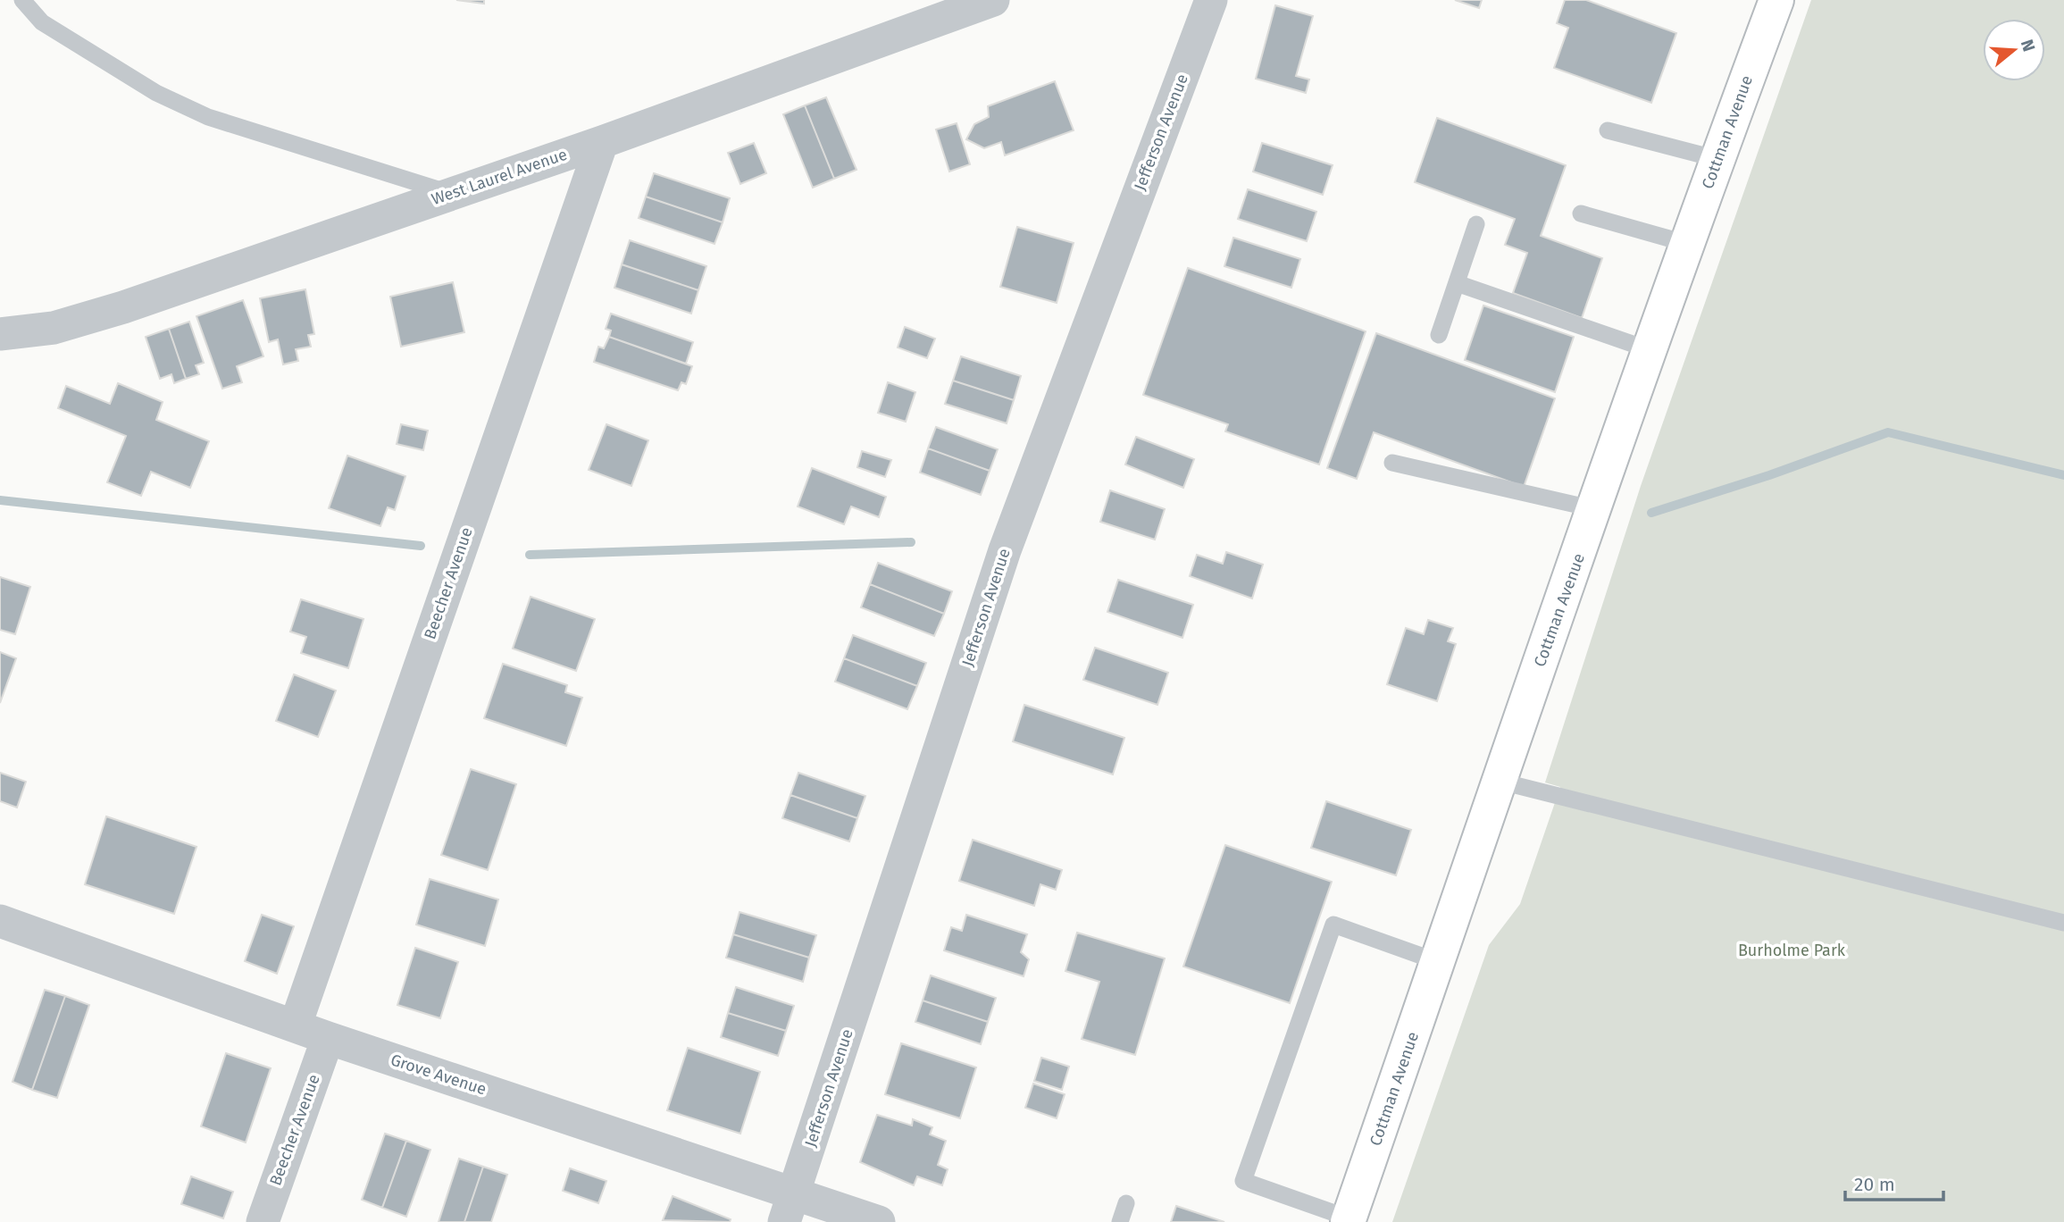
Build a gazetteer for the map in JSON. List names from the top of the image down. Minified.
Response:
{"streets":{"main road":["Cottman Avenue"],"street":["Jefferson Avenue","West Laurel Avenue","Beecher Avenue","Grove Avenue"]},"crossings":[["Jefferson Avenue","Grove Avenue"],["West Laurel Avenue","Beecher Avenue"],["Beecher Avenue","Grove Avenue"]],"parks":["Burholme Park"],"scale_bar":"20 m","north":"right"}
